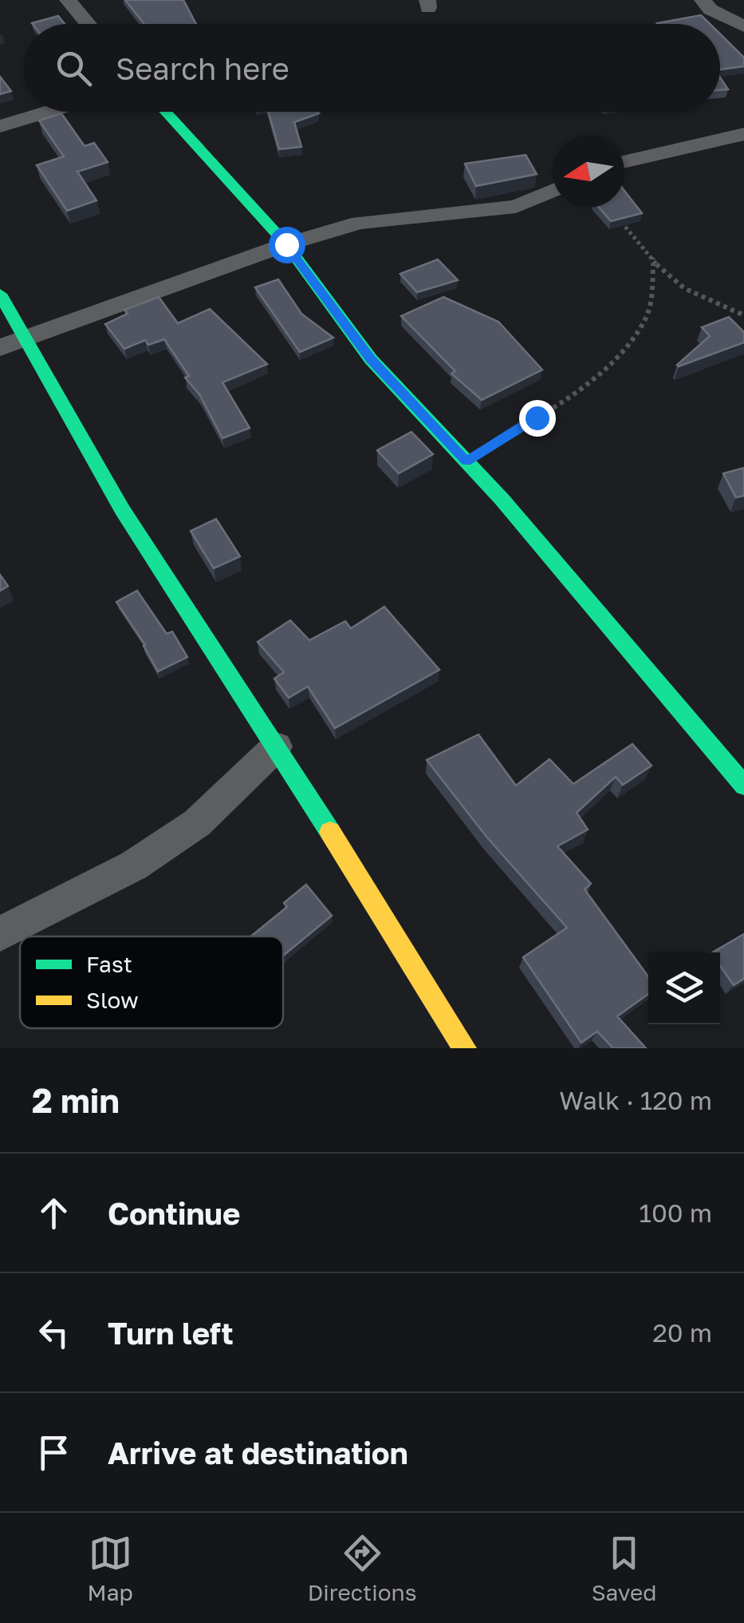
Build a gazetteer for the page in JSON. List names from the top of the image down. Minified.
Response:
{"legend":["Fast","Slow"],"north":"left","page":{"search":"Search here","heading":["2 min","Walk · 120 m"],"list":[["Continue","100 m"],["Turn left","20 m"],"Arrive at destination"],"nav":["Map","Directions","Saved"]}}
